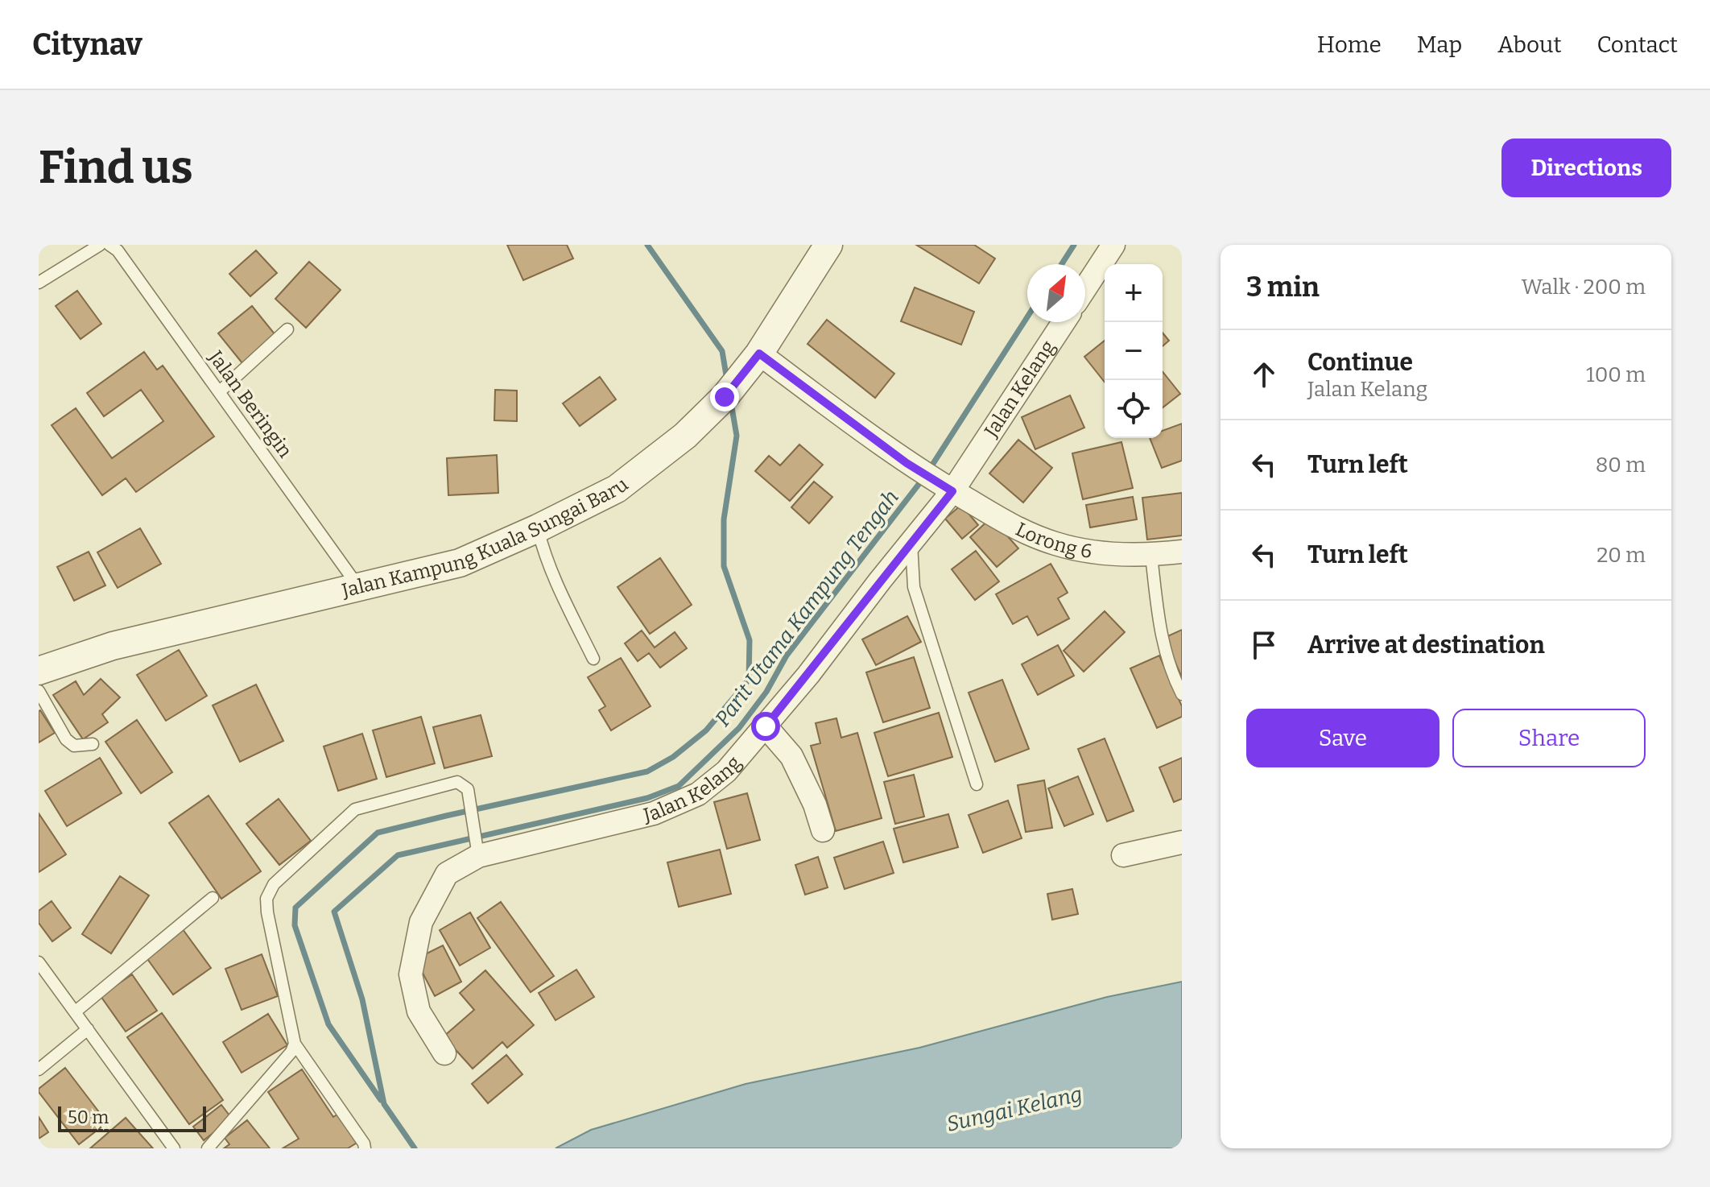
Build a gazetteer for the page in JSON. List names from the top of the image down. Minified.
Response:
{"streets":{"street":["Jalan Kelang","Jalan Kampung Kuala Sungai Baru","Lorong 6"],"lane":["Jalan Beringin"]},"crossings":[["Jalan Kelang","Lorong 6"],["Jalan Beringin","Jalan Kampung Kuala Sungai Baru"],["Jalan Kampung Kuala Sungai Baru","Lorong 6"]],"water":["Parit Utama Kampung Tengah","Sungai Kelang"],"scale_bar":"50 m","north":"top right","page":{"header":"Citynav","nav":["Home","Map","About","Contact"],"buttons":["Directions",["Save","Share"]],"title":"Find us","heading":["3 min","Walk · 200 m"],"map_buttons":["+","−"],"list":[["Continue","Jalan Kelang","100 m"],["Turn left","80 m"],["Turn left","20 m"],"Arrive at destination"],"scale":"50 m"}}
